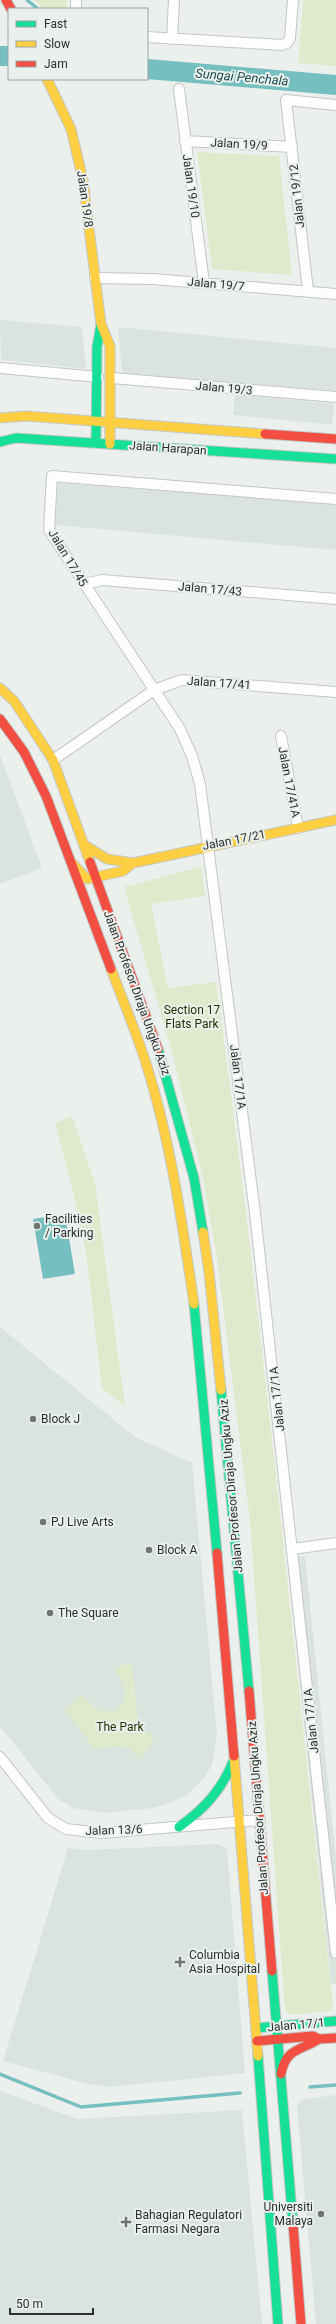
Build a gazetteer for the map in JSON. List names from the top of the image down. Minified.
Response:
{"streets":{"main road":["Jalan 19/8","Jalan Harapan","Jalan 17/21","Jalan Profesor Diraja Ungku Aziz","Jalan 17/1"],"street":["Jalan 19/9","Jalan 19/10","Jalan 19/12","Jalan 19/7","Jalan 19/3","Jalan 17/45","Jalan 17/43","Jalan 17/41","Jalan 17/41A","Jalan 17/1A","Jalan 13/6"]},"crossings":[["Jalan 19/9","Jalan 19/10"],["Jalan 19/9","Jalan 19/12"],["Jalan 19/10","Jalan 19/7"],["Jalan 19/12","Jalan 19/7"],["Jalan 19/8","Jalan 19/7"],["Jalan 19/8","Jalan 19/3"],["Jalan 19/8","Jalan Harapan"],["Jalan 17/45","Jalan 17/43"],["Jalan 17/45","Jalan 17/41"],["Jalan 17/45","Jalan 17/21"],["Jalan 17/45","Jalan 17/1A"],["Jalan 17/41","Jalan Profesor Diraja Ungku Aziz"],["Jalan 17/41A","Jalan 17/21"],["Jalan 17/21","Jalan Profesor Diraja Ungku Aziz"],["Jalan 17/21","Jalan 17/1A"],["Jalan Profesor Diraja Ungku Aziz","Jalan 13/6"],["Jalan Profesor Diraja Ungku Aziz","Jalan 17/1"]],"water":["Sungai Penchala"],"parks":["Section 17 Flats Park","The Park"],"places":{"other":["Facilities / Parking","Block J","PJ Live Arts","Block A","The Square","Universiti Malaya"],"health":["Columbia Asia Hospital","Bahagian Regulatori Farmasi Negara"]},"legend":["Fast","Slow","Jam"],"scale_bar":"50 m"}
